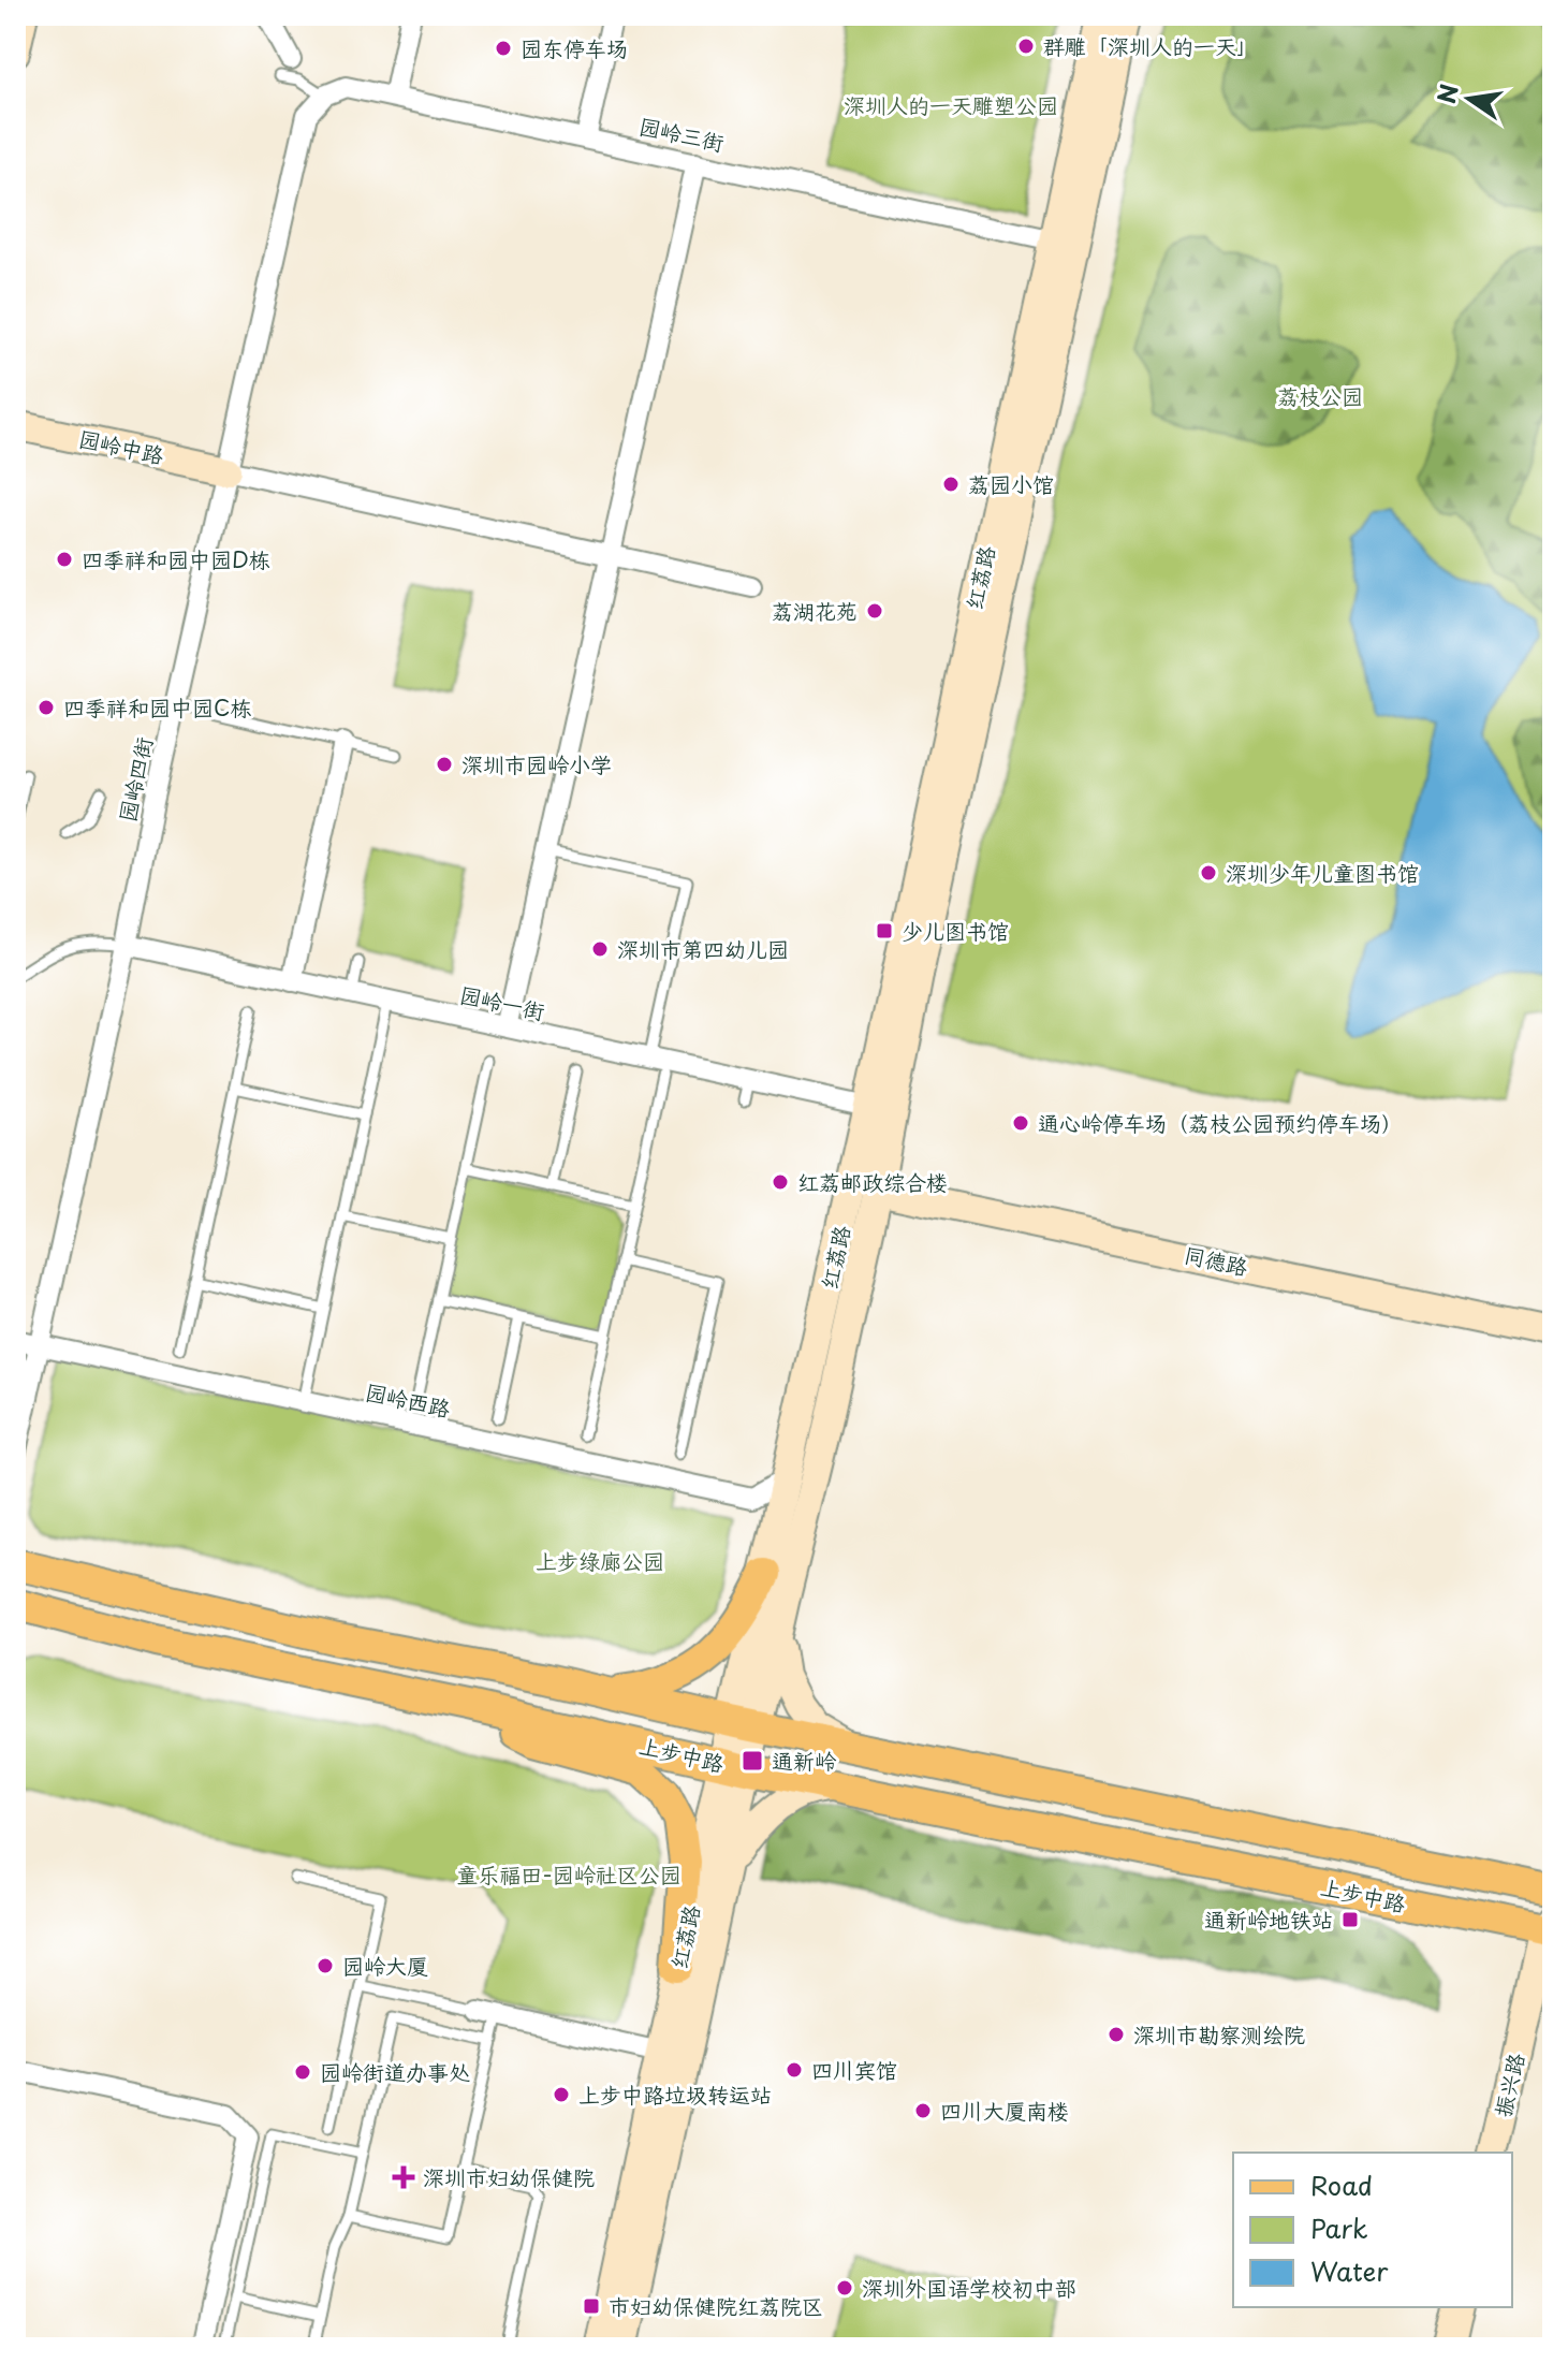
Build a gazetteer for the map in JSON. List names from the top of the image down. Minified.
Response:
{"streets":{"main road":["园岭中路","红荔路","同德路","上步中路","振兴路"],"street":["园岭三街","园岭四街","园岭一街","园岭西路"]},"crossings":[["园岭三街","红荔路"],["园岭三街","园岭四街"],["园岭中路","园岭四街"],["红荔路","园岭一街"],["红荔路","同德路"],["红荔路","园岭西路"],["红荔路","上步中路"],["园岭四街","园岭一街"],["园岭四街","园岭西路"],["上步中路","振兴路"]],"parks":["深圳人的一天雕塑公园","荔枝公园","上步绿廊公园","童乐福田-园岭社区公园"],"places":{"other":["群雕「深圳人的一天」","园东停车场","荔园小馆","四季祥和园中园D栋","荔湖花苑","四季祥和园中园C栋","深圳市园岭小学","深圳少年儿童图书馆","深圳市第四幼儿园","通心岭停车场（荔枝公园预约停车场）","红荔邮政综合楼","园岭大厦","深圳市勘察测绘院","四川宾馆","园岭街道办事处","上步中路垃圾转运站","四川大厦南楼","深圳外国语学校初中部"],"transit":["少儿图书馆","通新岭","通新岭地铁站","市妇幼保健院红荔院区"],"health":["深圳市妇幼保健院"]},"legend":["Road","Park","Water"],"north":"left"}
